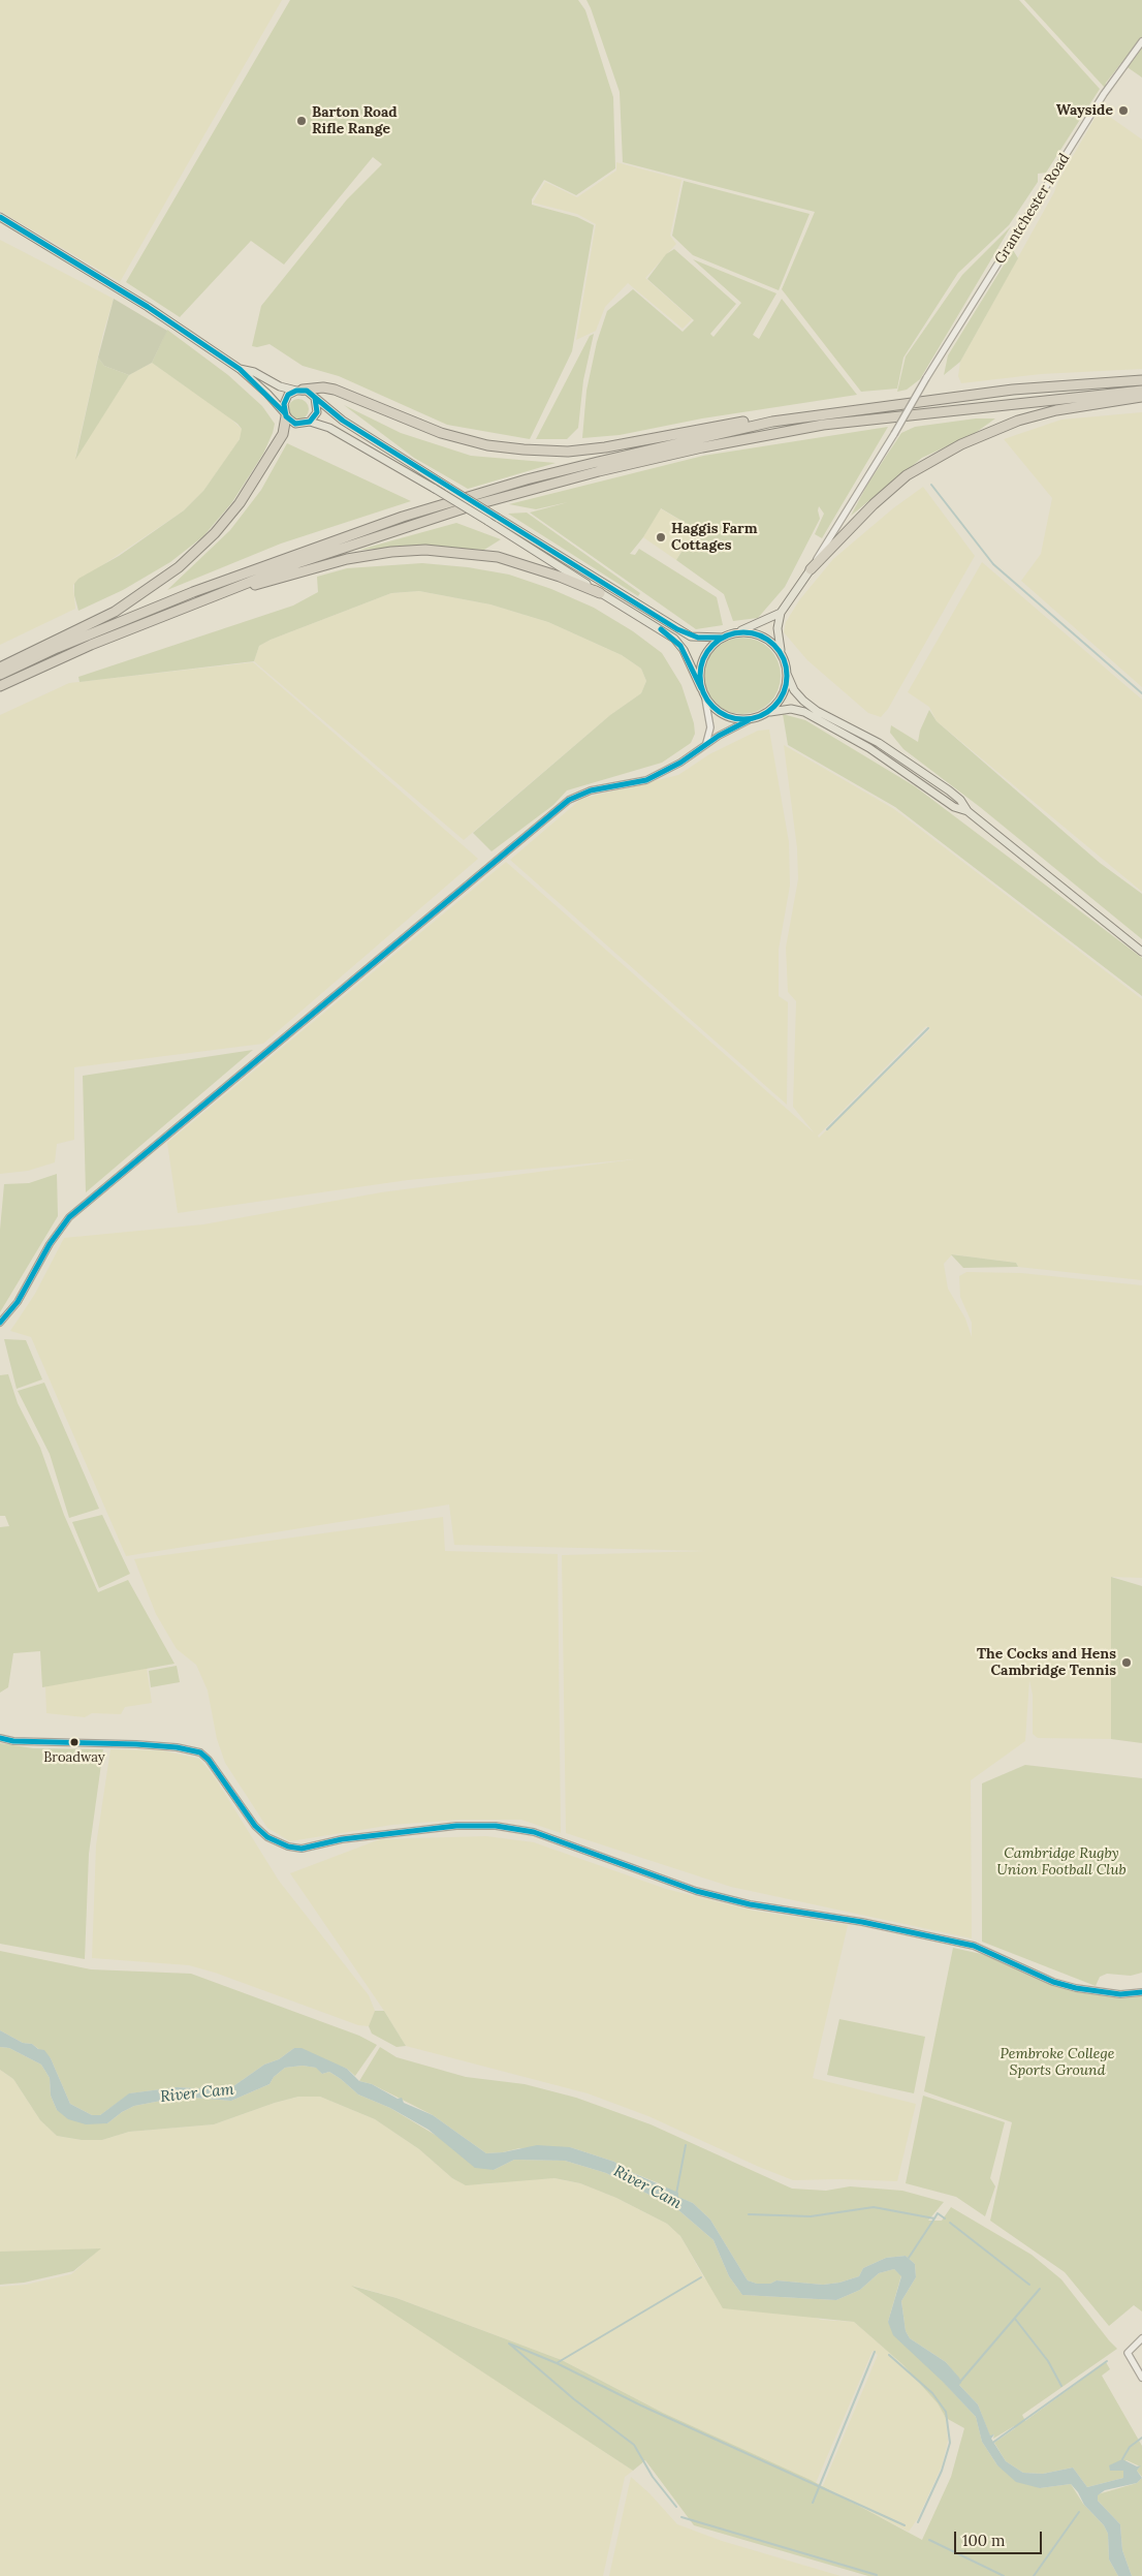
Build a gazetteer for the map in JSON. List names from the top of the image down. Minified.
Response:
{"streets":{"street":["Grantchester Road"]},"water":["River Cam"],"parks":["Cambridge Rugby Union Football Club","Pembroke College Sports Ground"],"places":["Wayside","Barton Road Rifle Range","Haggis Farm Cottages","The Cocks and Hens Cambridge Tennis","Broadway"],"scale_bar":"100 m"}
